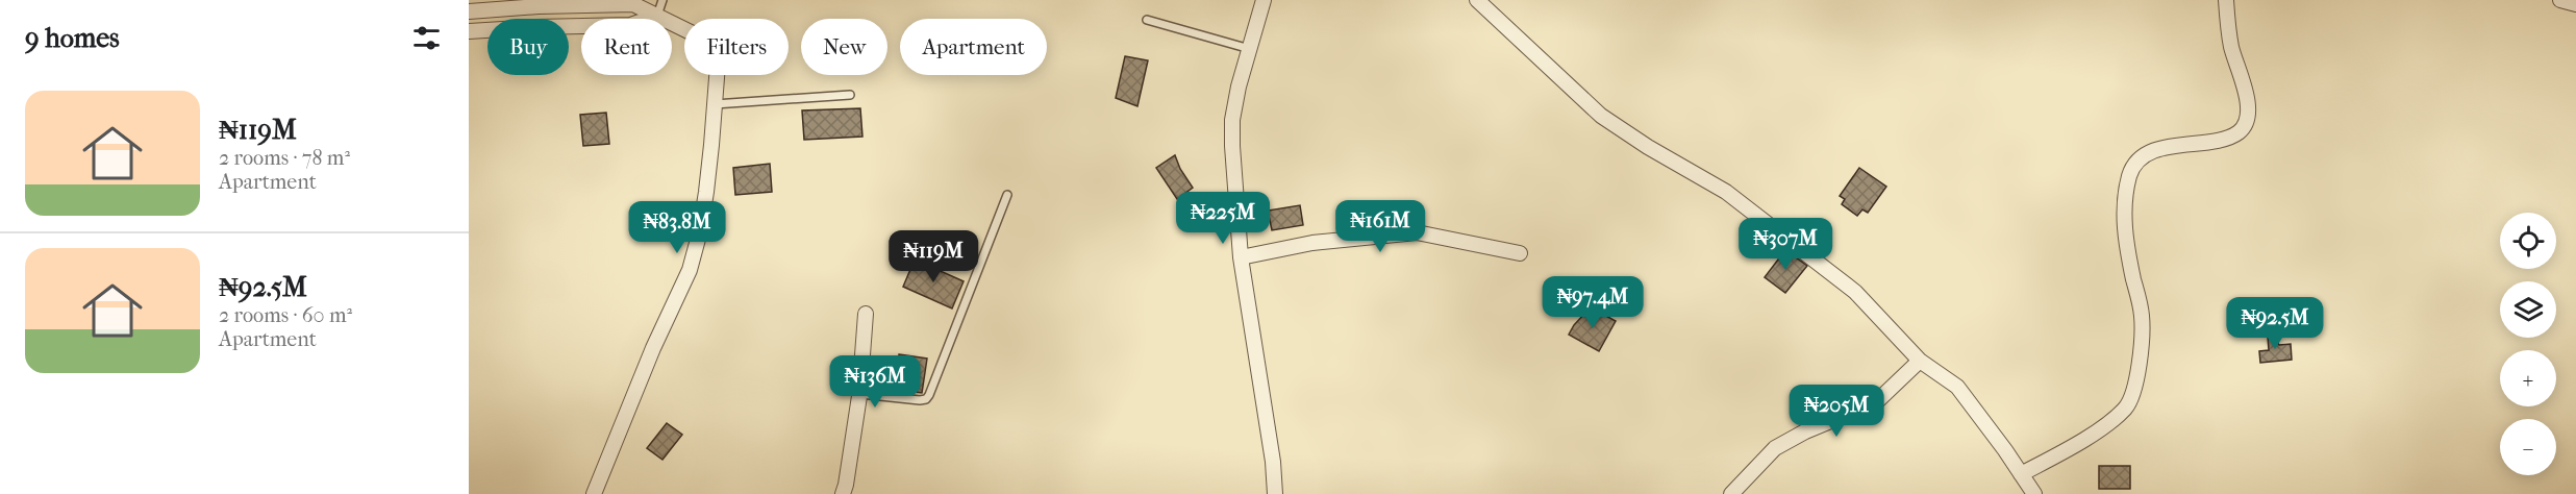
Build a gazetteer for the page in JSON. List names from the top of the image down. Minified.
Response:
{"page":{"heading":"9 homes","chip":["Buy","Rent","Filters","New","Apartment"],"list":[{"name":"₦119M","note":"2 rooms · 78 m² · Apartment"},{"name":"₦92.5M","note":"2 rooms · 60 m² · Apartment"}],"price":["₦225M","₦161M","₦83.8M","₦307M","₦119M","₦97.4M","₦92.5M","₦136M","₦205M"],"map_buttons":["+","−"]}}
